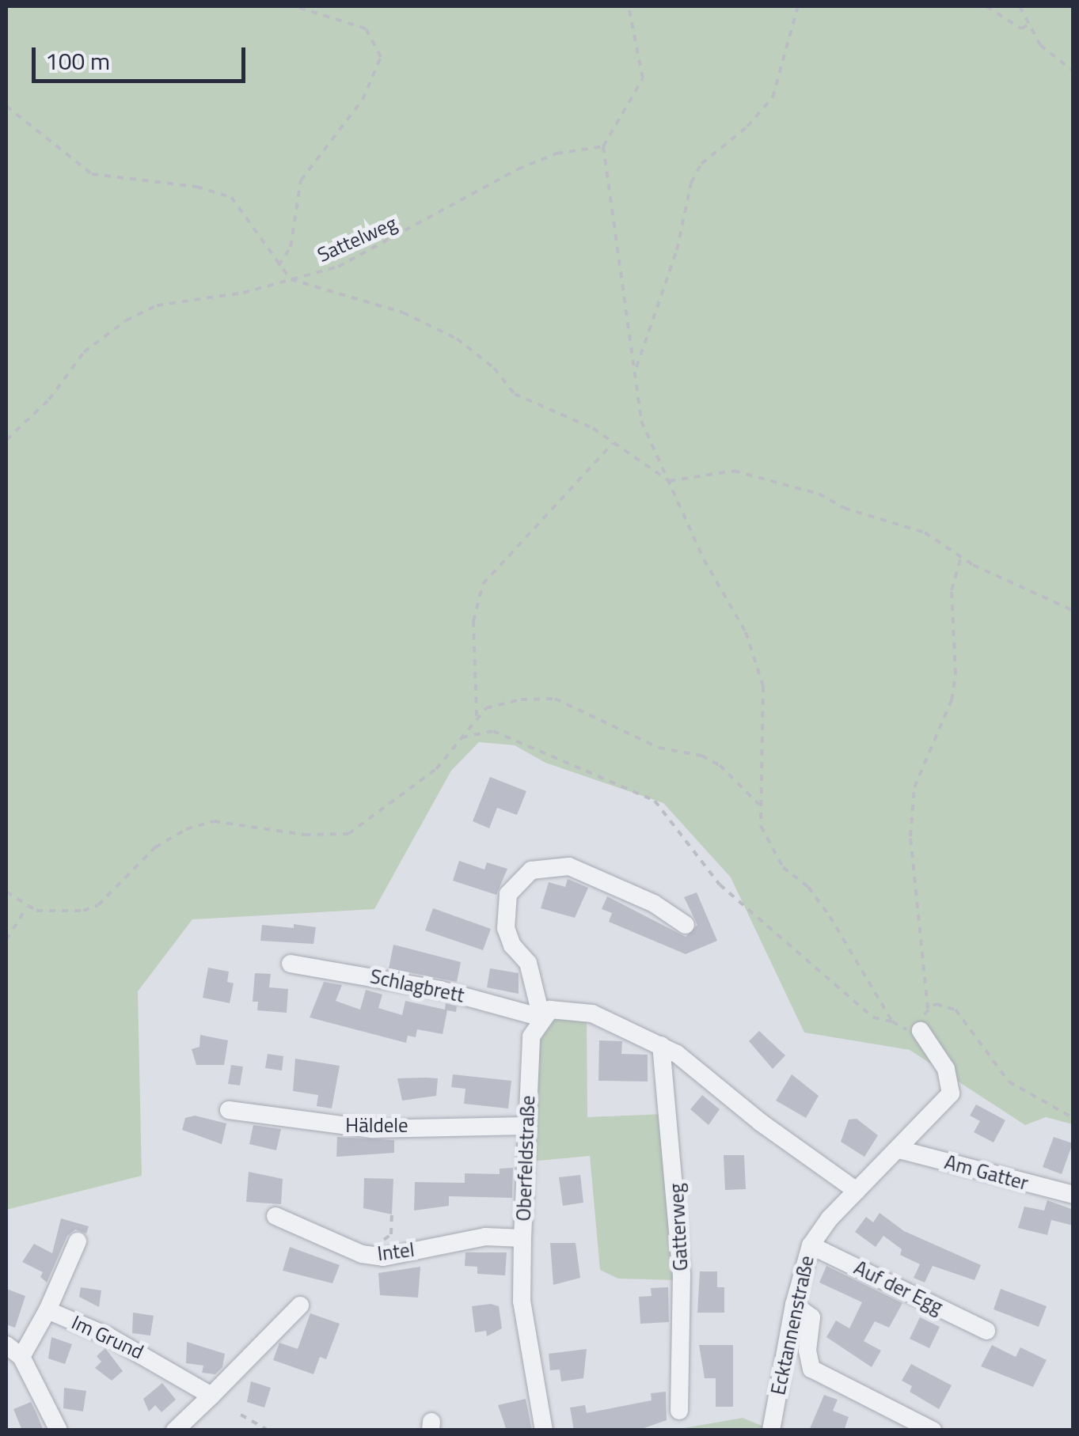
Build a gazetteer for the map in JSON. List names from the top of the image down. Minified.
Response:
{"streets":{"street":["Schlagbrett","Häldele","Oberfeldstraße","Am Gatter","Gatterweg","Intel","Auf der Egg","Ecktannenstraße","Im Grund"],"path":["Sattelweg"]},"crossings":[["Schlagbrett","Oberfeldstraße"],["Häldele","Oberfeldstraße"],["Oberfeldstraße","Intel"],["Am Gatter","Ecktannenstraße"],["Auf der Egg","Ecktannenstraße"]],"scale_bar":"100 m"}
